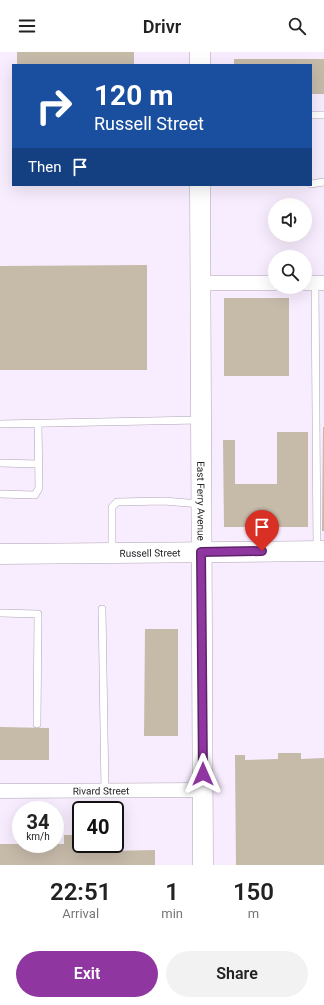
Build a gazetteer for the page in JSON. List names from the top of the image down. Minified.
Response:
{"streets":{"street":["East Ferry Avenue","Russell Street","Rivard Street"]},"crossings":[["East Ferry Avenue","Russell Street"],["East Ferry Avenue","Rivard Street"]],"page":{"header":"Drivr","turn":["120 m","Russell Street"],"then":"Then","speed":"34 km/h","limit":"40","eta":["22:51","Arrival","1","min","150","m"],"buttons":["Exit","Share"]}}
